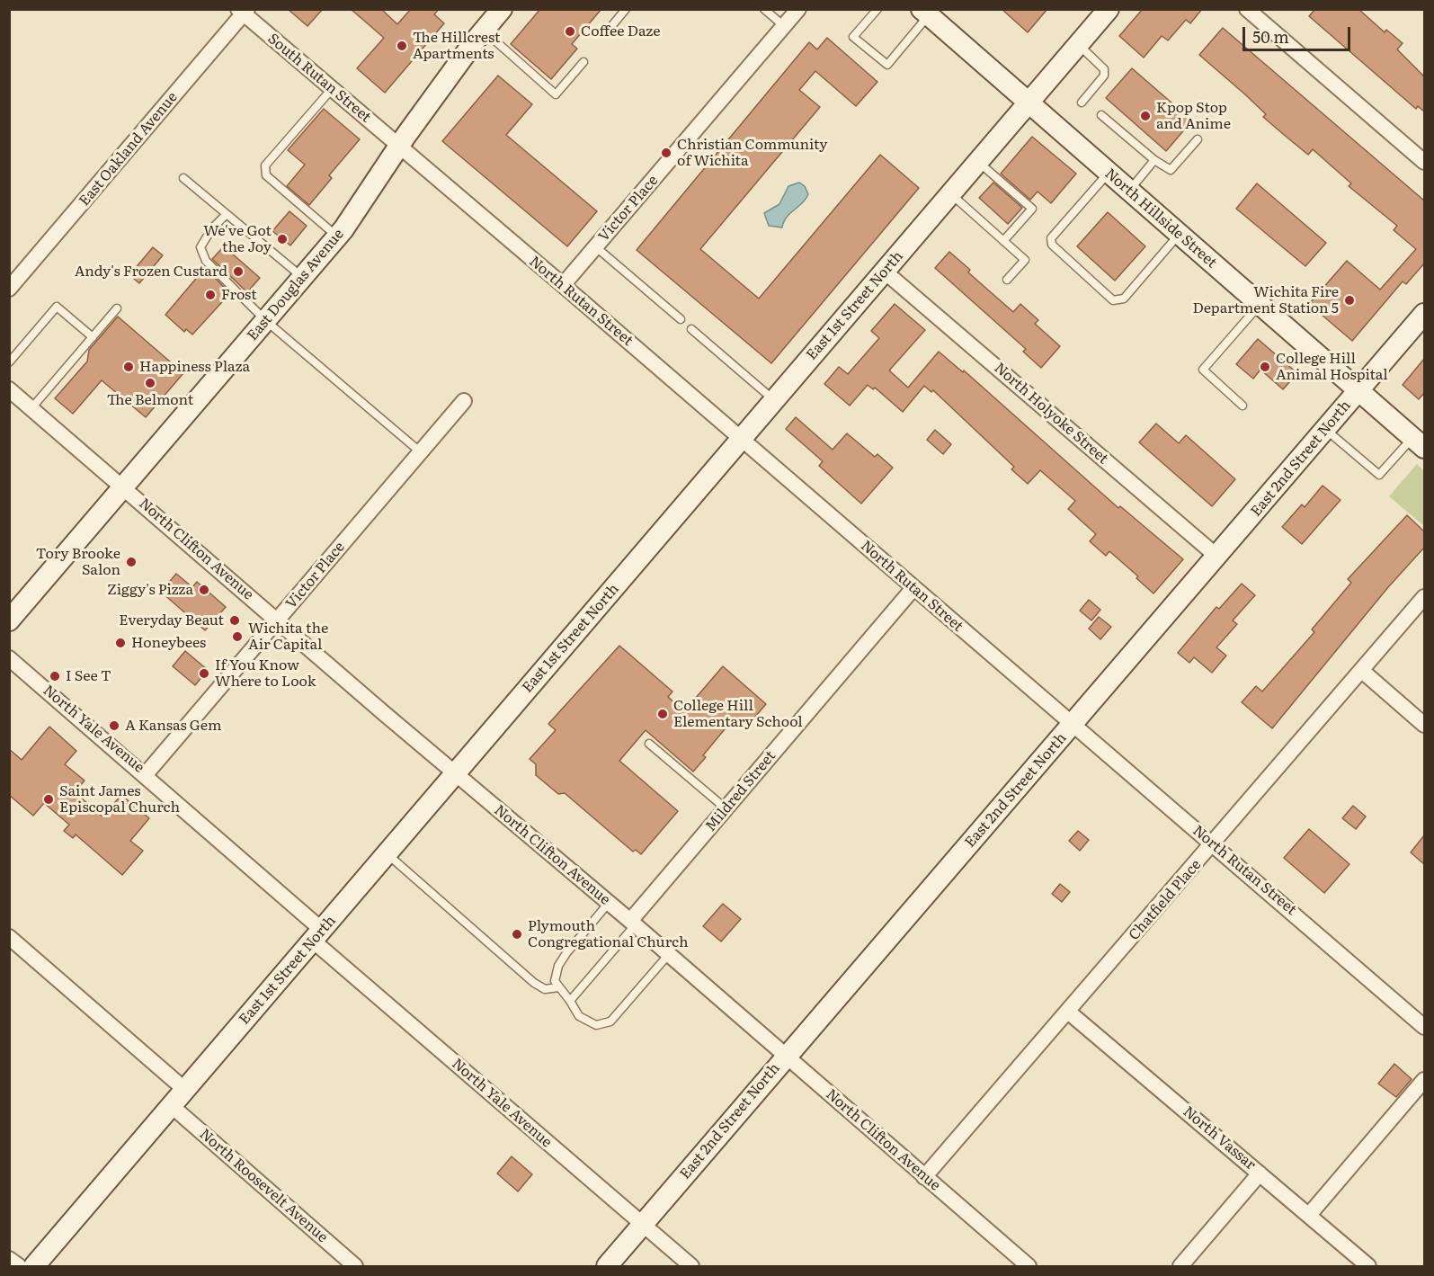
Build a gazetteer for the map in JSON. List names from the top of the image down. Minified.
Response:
{"streets":{"street":["South Rutan Street","East Oakland Avenue","Victor Place","North Hillside Street","East Douglas Avenue","North Rutan Street","East 1st Street North","North Holyoke Street","East 2nd Street North","North Clifton Avenue","North Yale Avenue","Mildred Street","Chatfield Place","North Vassar","North Roosevelt Avenue"]},"crossings":[["South Rutan Street","East Oakland Avenue"],["South Rutan Street","East Douglas Avenue"],["South Rutan Street","North Rutan Street"],["Victor Place","North Rutan Street"],["Victor Place","North Clifton Avenue"],["Victor Place","North Yale Avenue"],["North Hillside Street","East 1st Street North"],["North Hillside Street","East 2nd Street North"],["East Douglas Avenue","North Rutan Street"],["East Douglas Avenue","North Clifton Avenue"],["North Rutan Street","East 1st Street North"],["North Rutan Street","East 2nd Street North"],["North Rutan Street","Mildred Street"],["North Rutan Street","Chatfield Place"],["East 1st Street North","North Holyoke Street"],["East 1st Street North","North Clifton Avenue"],["East 1st Street North","North Yale Avenue"],["East 1st Street North","North Roosevelt Avenue"],["North Holyoke Street","East 2nd Street North"],["East 2nd Street North","North Clifton Avenue"],["East 2nd Street North","North Yale Avenue"],["North Clifton Avenue","Mildred Street"],["North Clifton Avenue","Chatfield Place"],["Chatfield Place","North Vassar"]],"places":["Coffee Daze","The Hillcrest Apartments","Kpop Stop and Anime","Christian Community of Wichita","We've Got the Joy","Andy's Frozen Custard","Frost","Wichita Fire Department Station 5","Happiness Plaza","College Hill Animal Hospital","The Belmont","Tory Brooke Salon","Ziggy's Pizza","Everyday Beaut","Wichita the Air Capital","Honeybees","If You Know Where to Look","I See T","College Hill Elementary School","A Kansas Gem","Saint James Episcopal Church","Plymouth Congregational Church"],"scale_bar":"50 m"}
